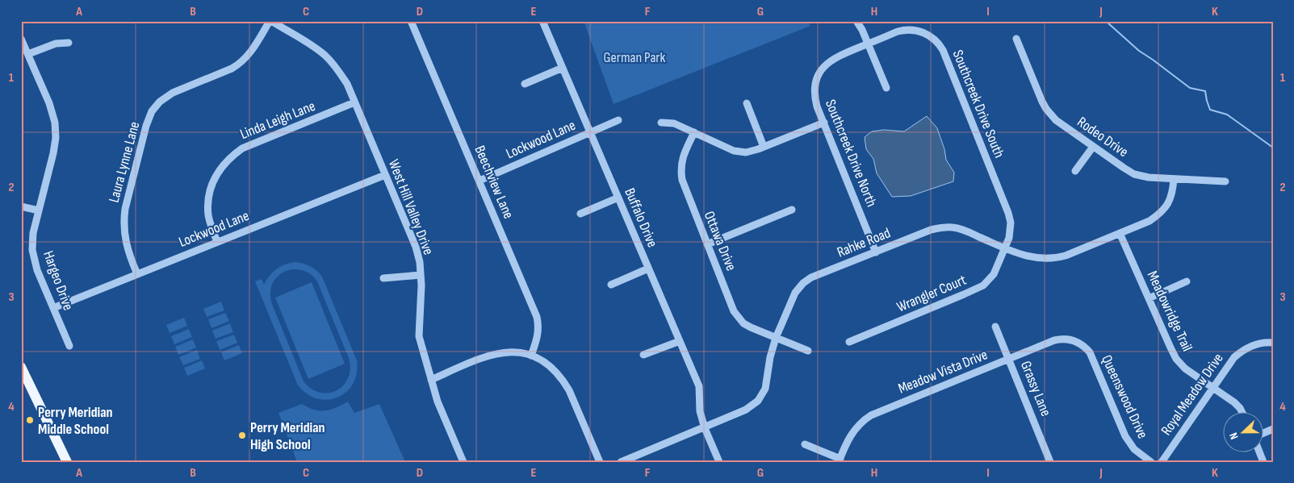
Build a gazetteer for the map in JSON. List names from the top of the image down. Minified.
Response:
{"streets":{"street":["Southcreek Drive South","Linda Leigh Lane","Rodeo Drive","Lockwood Lane","Southcreek Drive North","Laura Lynne Lane","Beechview Lane","West Hill Valley Drive","Buffalo Drive","Ottawa Drive","Rahke Road","Hargeo Drive","Wrangler Court","Meadowridge Trail","Meadow Vista Drive","Grassy Lane","Royal Meadow Drive","Queenswood Drive"]},"crossings":[["Southcreek Drive South","Southcreek Drive North"],["Southcreek Drive South","Rahke Road"],["Southcreek Drive South","Wrangler Court"],["Linda Leigh Lane","Lockwood Lane"],["Linda Leigh Lane","West Hill Valley Drive"],["Rodeo Drive","Rahke Road"],["Lockwood Lane","Laura Lynne Lane"],["Lockwood Lane","Beechview Lane"],["Lockwood Lane","West Hill Valley Drive"],["Lockwood Lane","Buffalo Drive"],["Lockwood Lane","Hargeo Drive"],["Southcreek Drive North","Rahke Road"],["Laura Lynne Lane","West Hill Valley Drive"],["Buffalo Drive","Rahke Road"],["Ottawa Drive","Rahke Road"],["Rahke Road","Wrangler Court"],["Rahke Road","Meadowridge Trail"],["Meadowridge Trail","Royal Meadow Drive"],["Meadow Vista Drive","Grassy Lane"],["Meadow Vista Drive","Queenswood Drive"]],"parks":["German Park"],"places":["Perry Meridian Middle School","Perry Meridian High School"],"north":"left","grid":{"columns":["A","B","C","D","E","F","G","H","I","J","K"],"rows":["1","2","3","4"]}}
